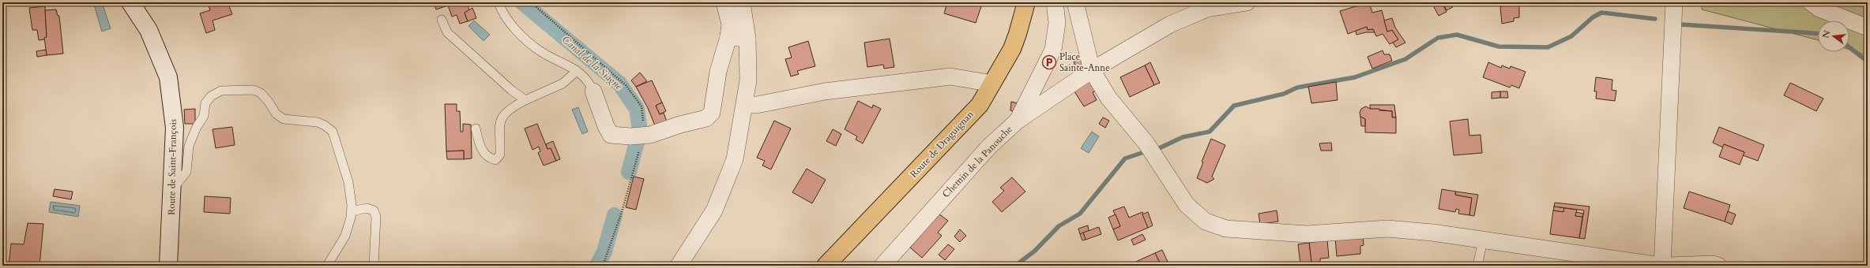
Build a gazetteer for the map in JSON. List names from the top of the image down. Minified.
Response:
{"streets":{"main road":["Route de Draguignan","Route de Saint-François"],"street":["Chemin de la Panouche"]},"water":["Canal de la Siagne"],"places":{"parking":["Place Sainte-Anne"]},"north":"left"}
